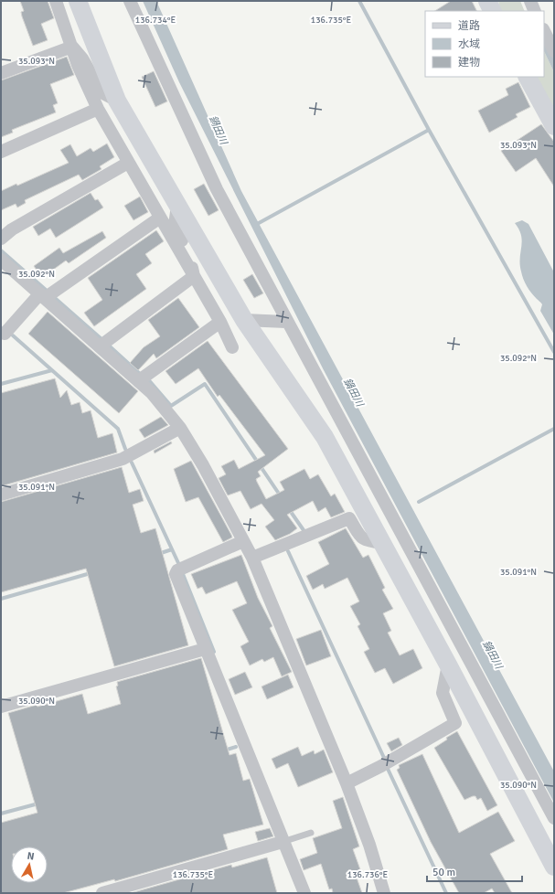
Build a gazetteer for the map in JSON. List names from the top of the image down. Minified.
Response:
{"water":["鍋田川"],"legend":["道路","水域","建物"],"scale_bar":"50 m","north":"top","coordinates":["136.734°E","136.735°E","35.093°N","35.092°N","35.091°N","35.090°N","136.736°E"]}
